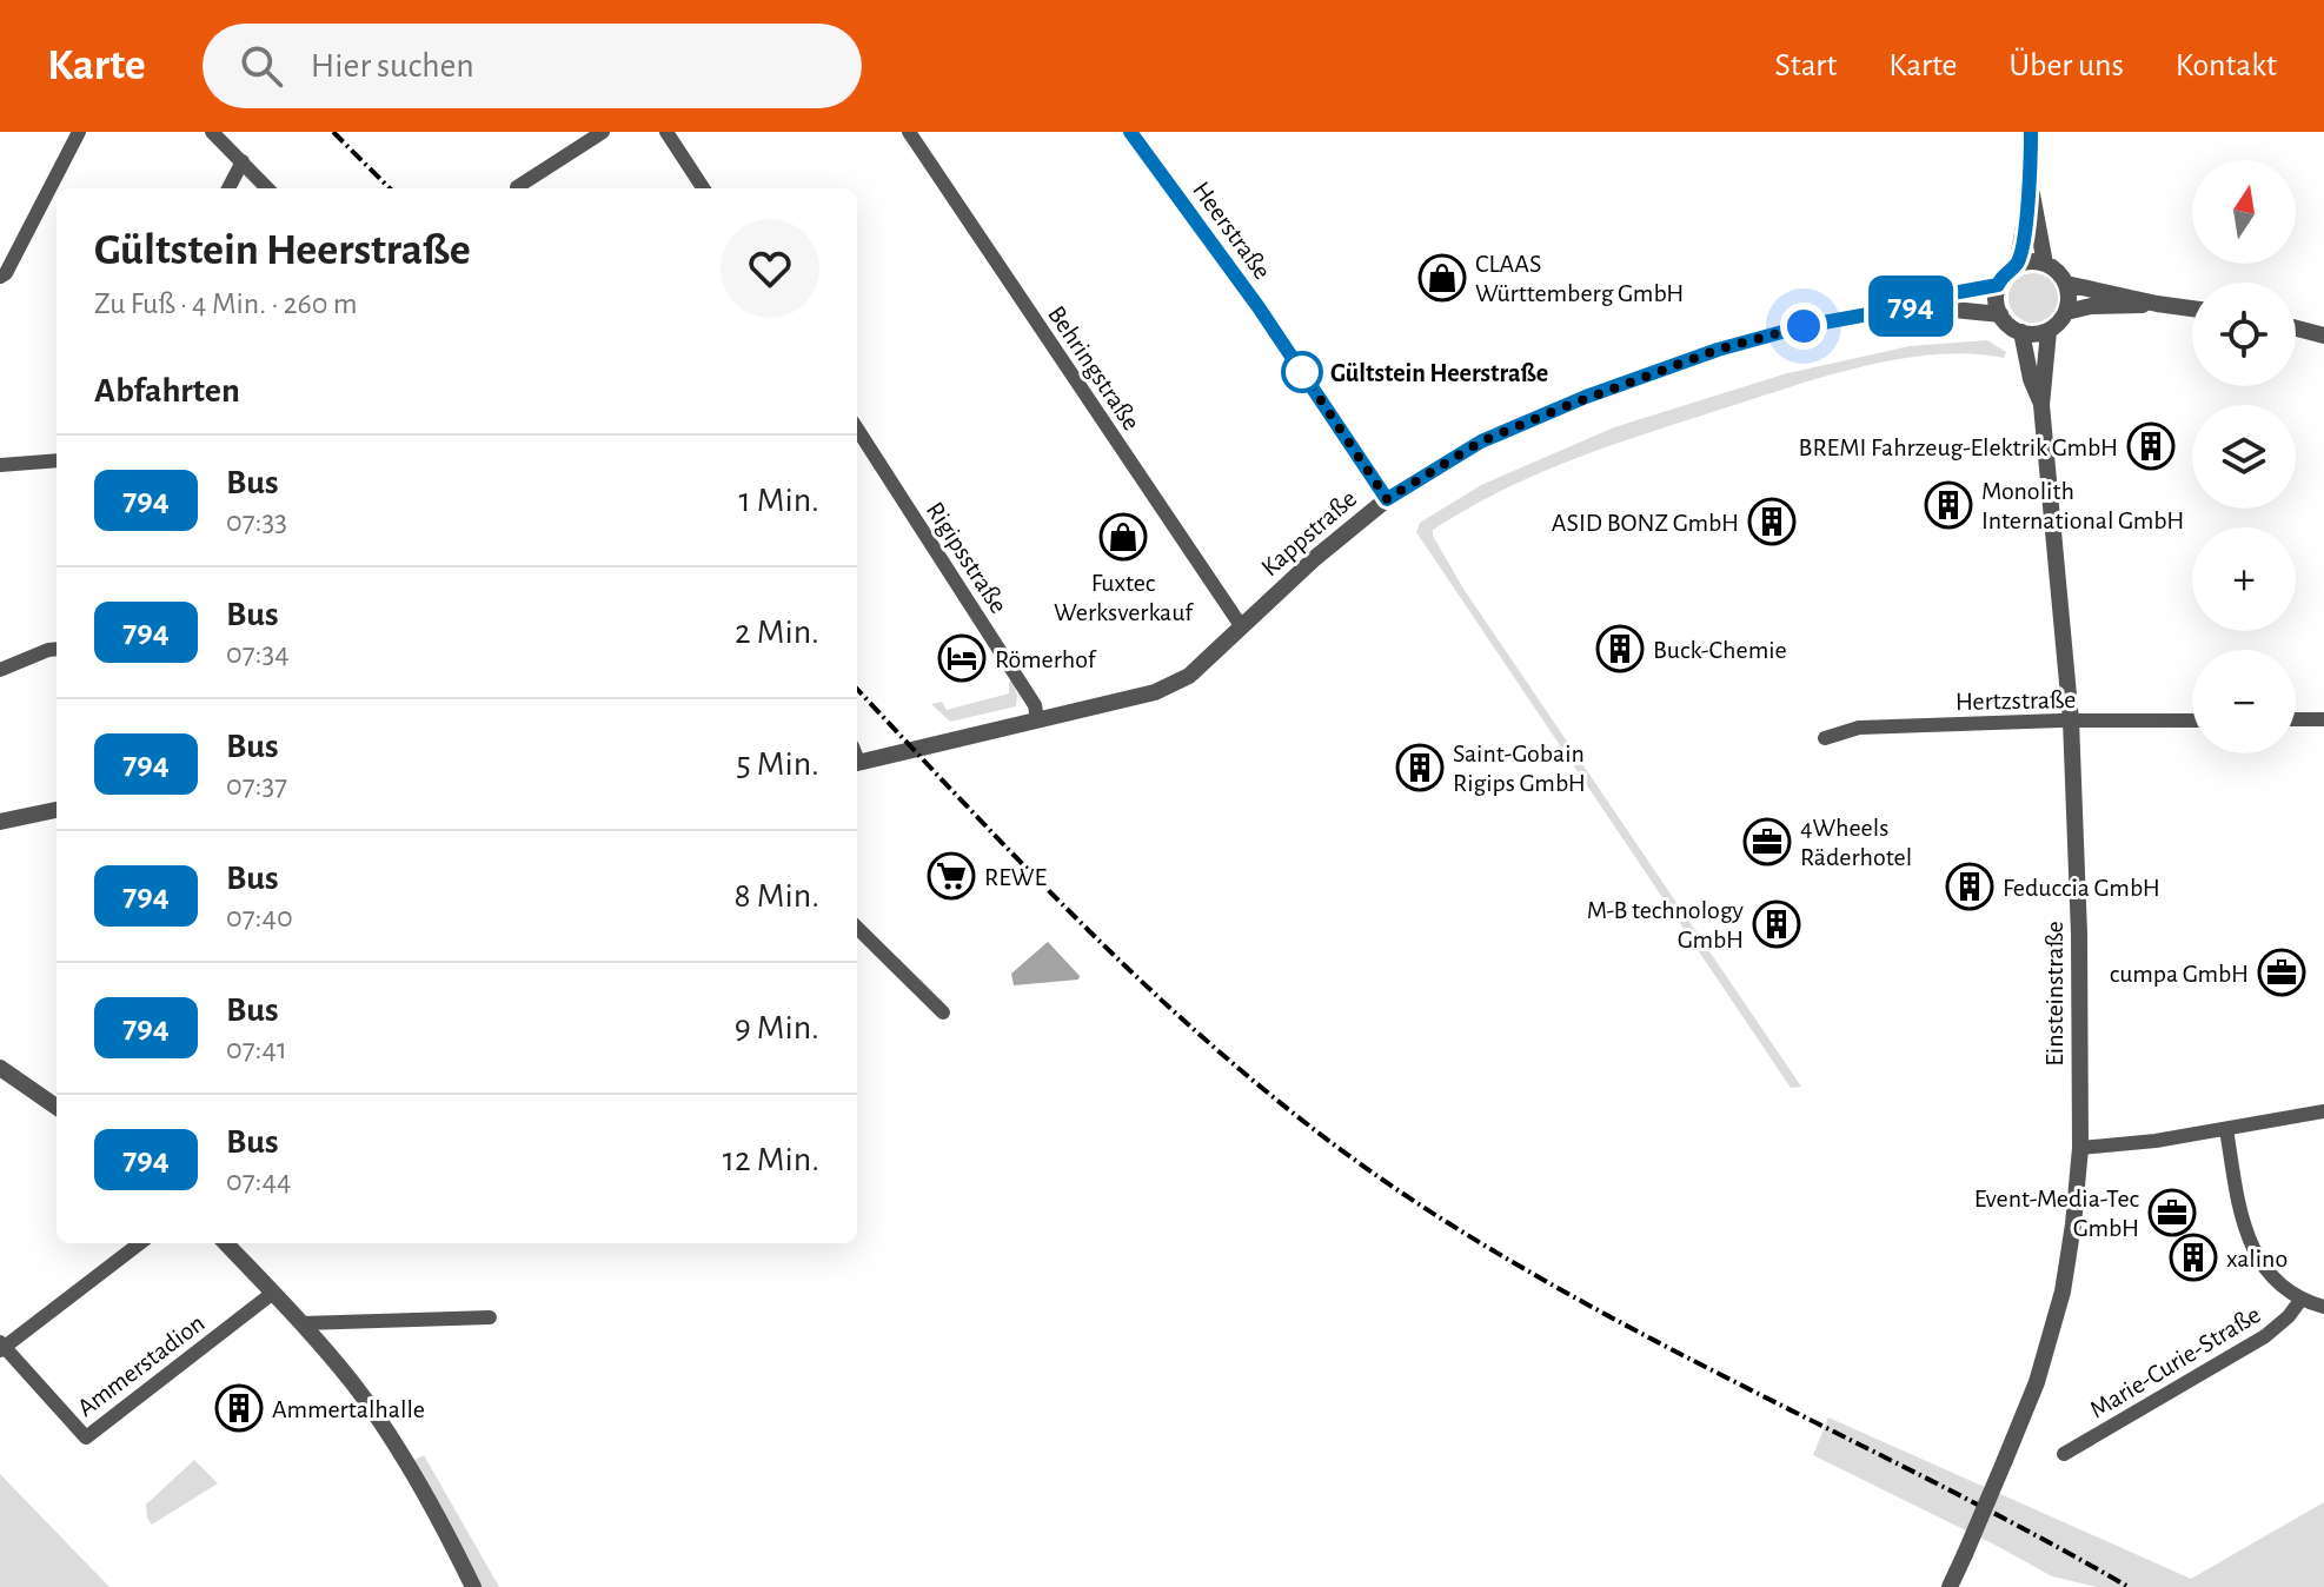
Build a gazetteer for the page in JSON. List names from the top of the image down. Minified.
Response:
{"streets":{"street":["Heerstraße","Behringstraße","Kappstraße","Rigipsstraße","Hertzstraße","Einsteinstraße","Marie-Curie-Straße","Ammerstadion"]},"crossings":[["Heerstraße","Kappstraße"],["Behringstraße","Kappstraße"],["Kappstraße","Rigipsstraße"],["Kappstraße","Einsteinstraße"],["Hertzstraße","Einsteinstraße"]],"places":{"shop":["CLAAS Württemberg GmbH","Fuxtec Werksverkauf"],"other":["Gültstein Heerstraße"],"building":["BREMI Fahrzeug-Elektrik GmbH","Monolith International GmbH","ASID BONZ GmbH","Buck-Chemie","Saint-Gobain Rigips GmbH","Feduccia GmbH","M-B technology GmbH","xalino","Ammertalhalle"],"hotel":["Römerhof"],"office":["4Wheels Räderhotel","cumpa GmbH","Event-Media-Tec GmbH"],"supermarket":["REWE"]},"lines":["bus line 794"],"north":"top","page":{"header":"Karte","search":"Hier suchen","nav":["Start","Karte","Über uns","Kontakt"],"on_map":"794","map_buttons":["+","−"],"heading":[["Gültstein Heerstraße","Zu Fuß · 4 Min. · 260 m"],"Abfahrten"],"list":[{"mark":"794","name":"Bus","note":"07:33","value":"1 Min."},{"mark":"794","name":"Bus","note":"07:34","value":"2 Min."},{"mark":"794","name":"Bus","note":"07:37","value":"5 Min."},{"mark":"794","name":"Bus","note":"07:40","value":"8 Min."},{"mark":"794","name":"Bus","note":"07:41","value":"9 Min."},{"mark":"794","name":"Bus","note":"07:44","value":"12 Min."}]}}
